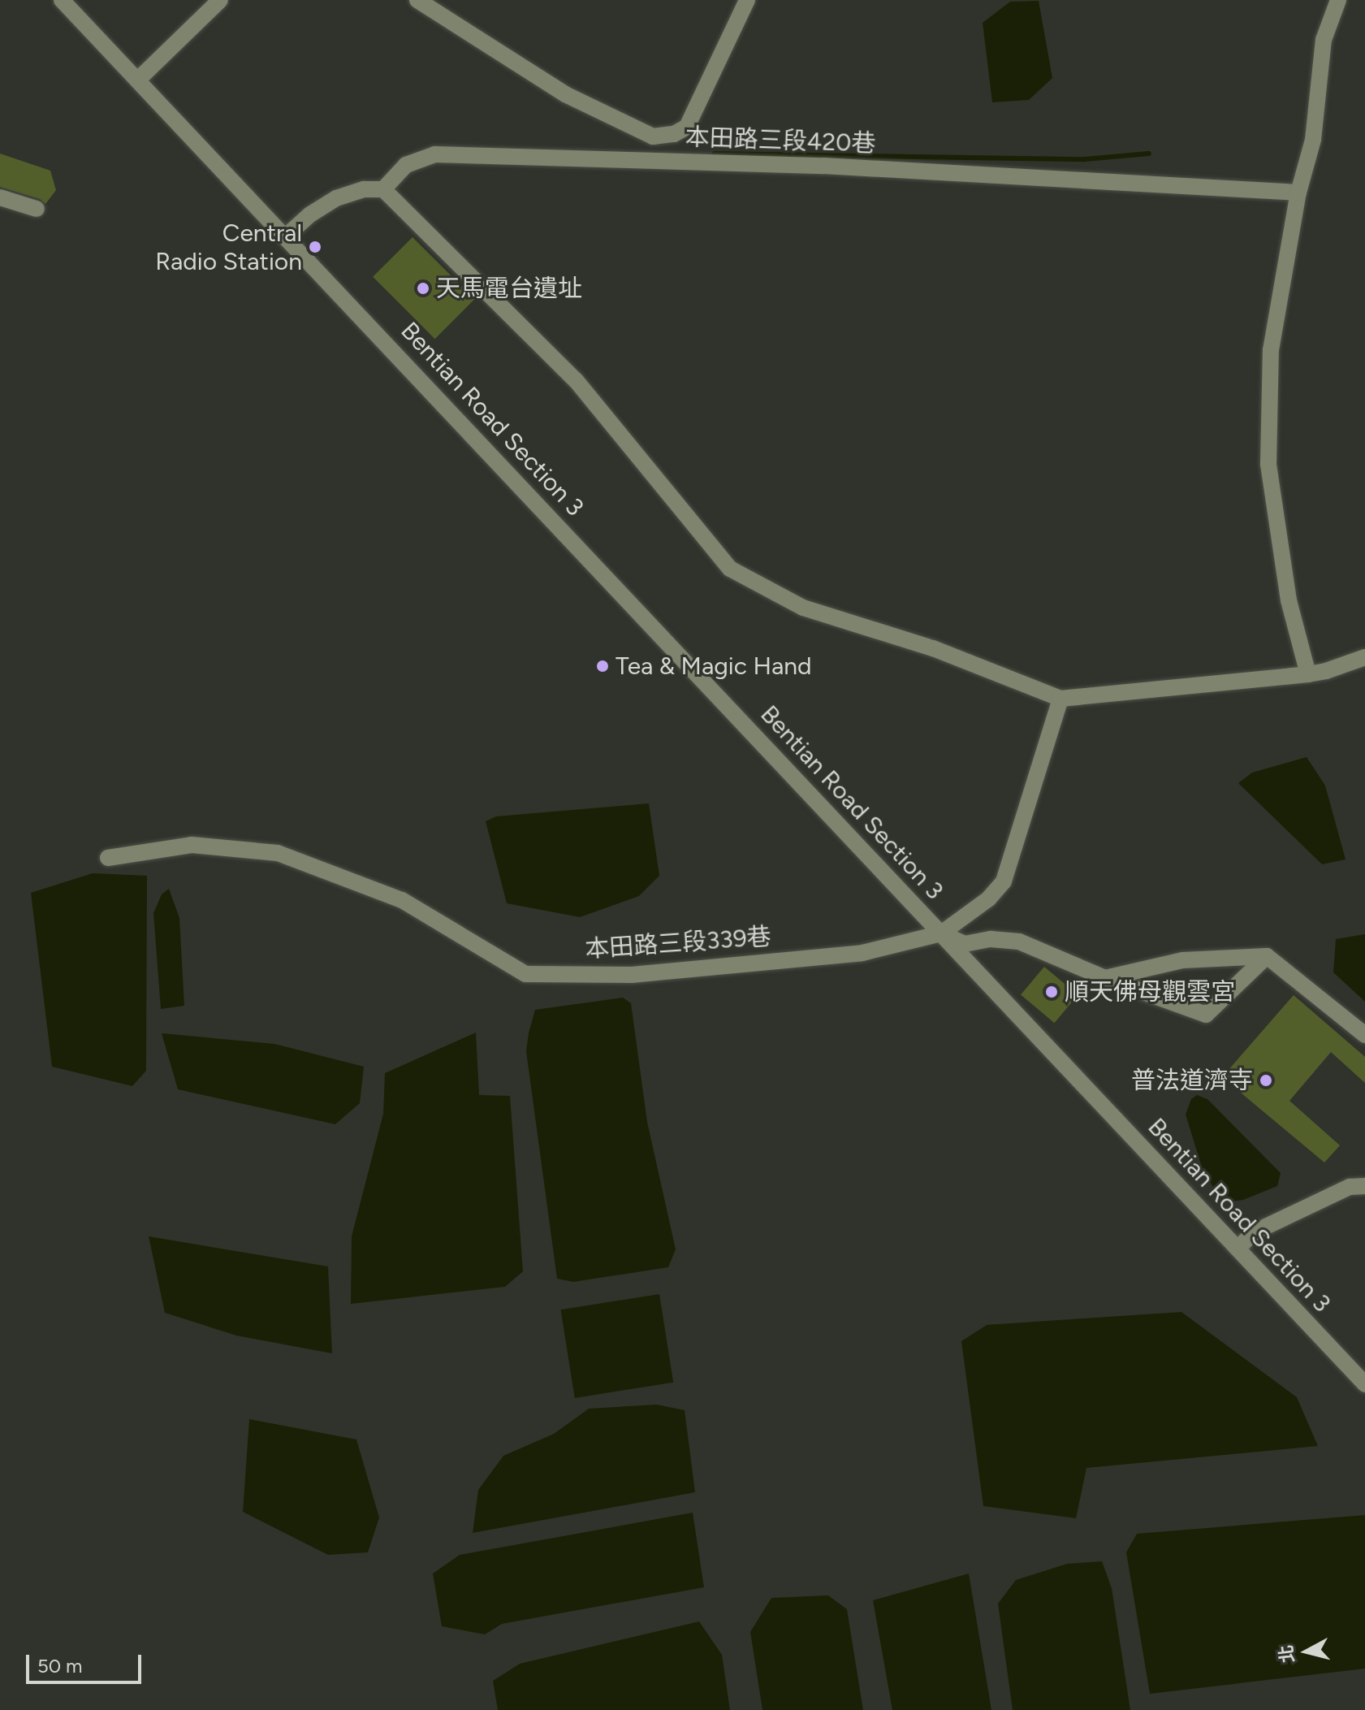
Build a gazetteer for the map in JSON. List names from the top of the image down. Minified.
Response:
{"streets":{"street":["本田路三段420巷","Bentian Road Section 3","本田路三段339巷"]},"crossings":[["Bentian Road Section 3","本田路三段339巷"]],"places":["Central Radio Station","天馬電台遺址","Tea & Magic Hand","順天佛母觀雲宮","普法道濟寺"],"scale_bar":"50 m","north":"left"}
